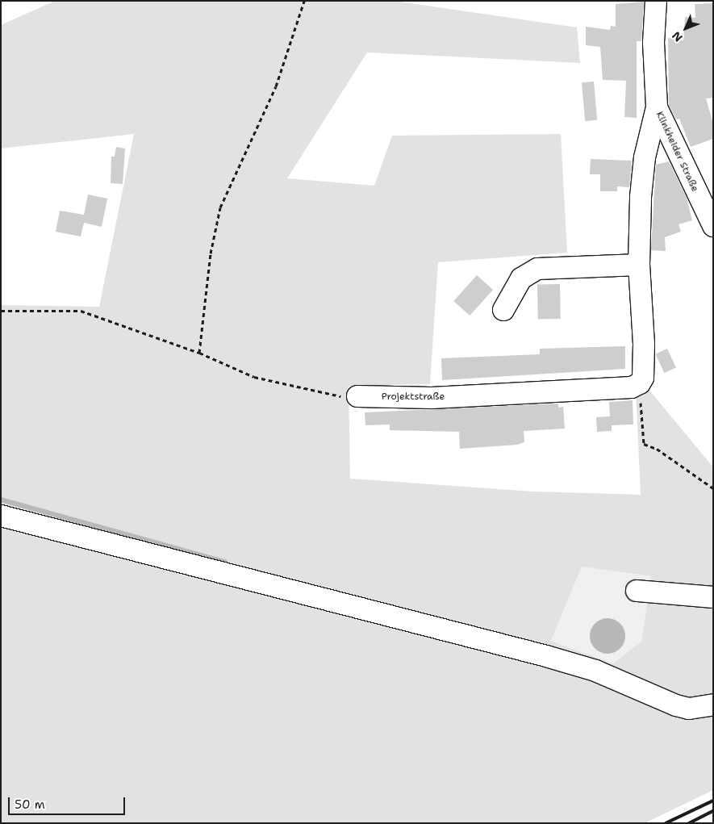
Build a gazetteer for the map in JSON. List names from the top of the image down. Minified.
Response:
{"streets":{"street":["Klinkheider Straße","Projektstraße"]},"scale_bar":"50 m","north":"bottom left"}
